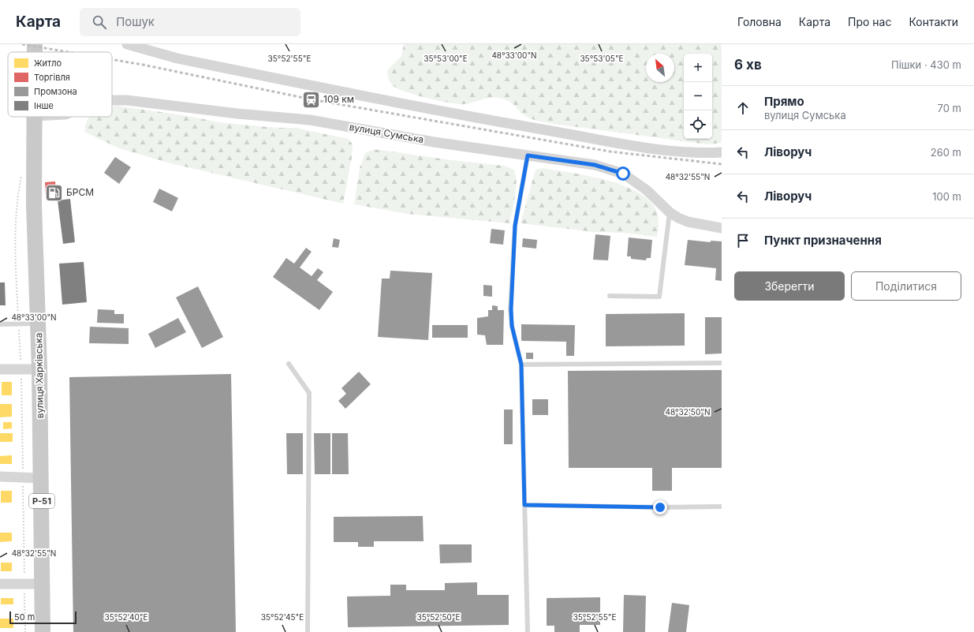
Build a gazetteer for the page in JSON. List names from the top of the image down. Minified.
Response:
{"streets":{"main road":["вулиця Харківська","Р-51"],"street":["вулиця Сумська"]},"places":{"station":["109 км"],"fuel station":["БРСМ"]},"legend":["Житло","Торгівля","Промзона","Інше"],"scale_bar":"50 m","north":"top left","page":{"header":"Карта","search":"Пошук","nav":["Головна","Карта","Про нас","Контакти"],"heading":["6 хв","Пішки · 430 m"],"map_buttons":["+","−"],"list":[["Прямо","вулиця Сумська","70 m"],["Ліворуч","260 m"],["Ліворуч","100 m"],"Пункт призначення"],"buttons":["Зберегти","Поділитися"],"scale":"50 m"},"coordinates":["48°33'00\"N","35°52'55\"E","35°53'00\"E","35°53'05\"E","48°32'55\"N","48°32'50\"N","35°52'40\"E","35°52'45\"E","35°52'50\"E"]}
